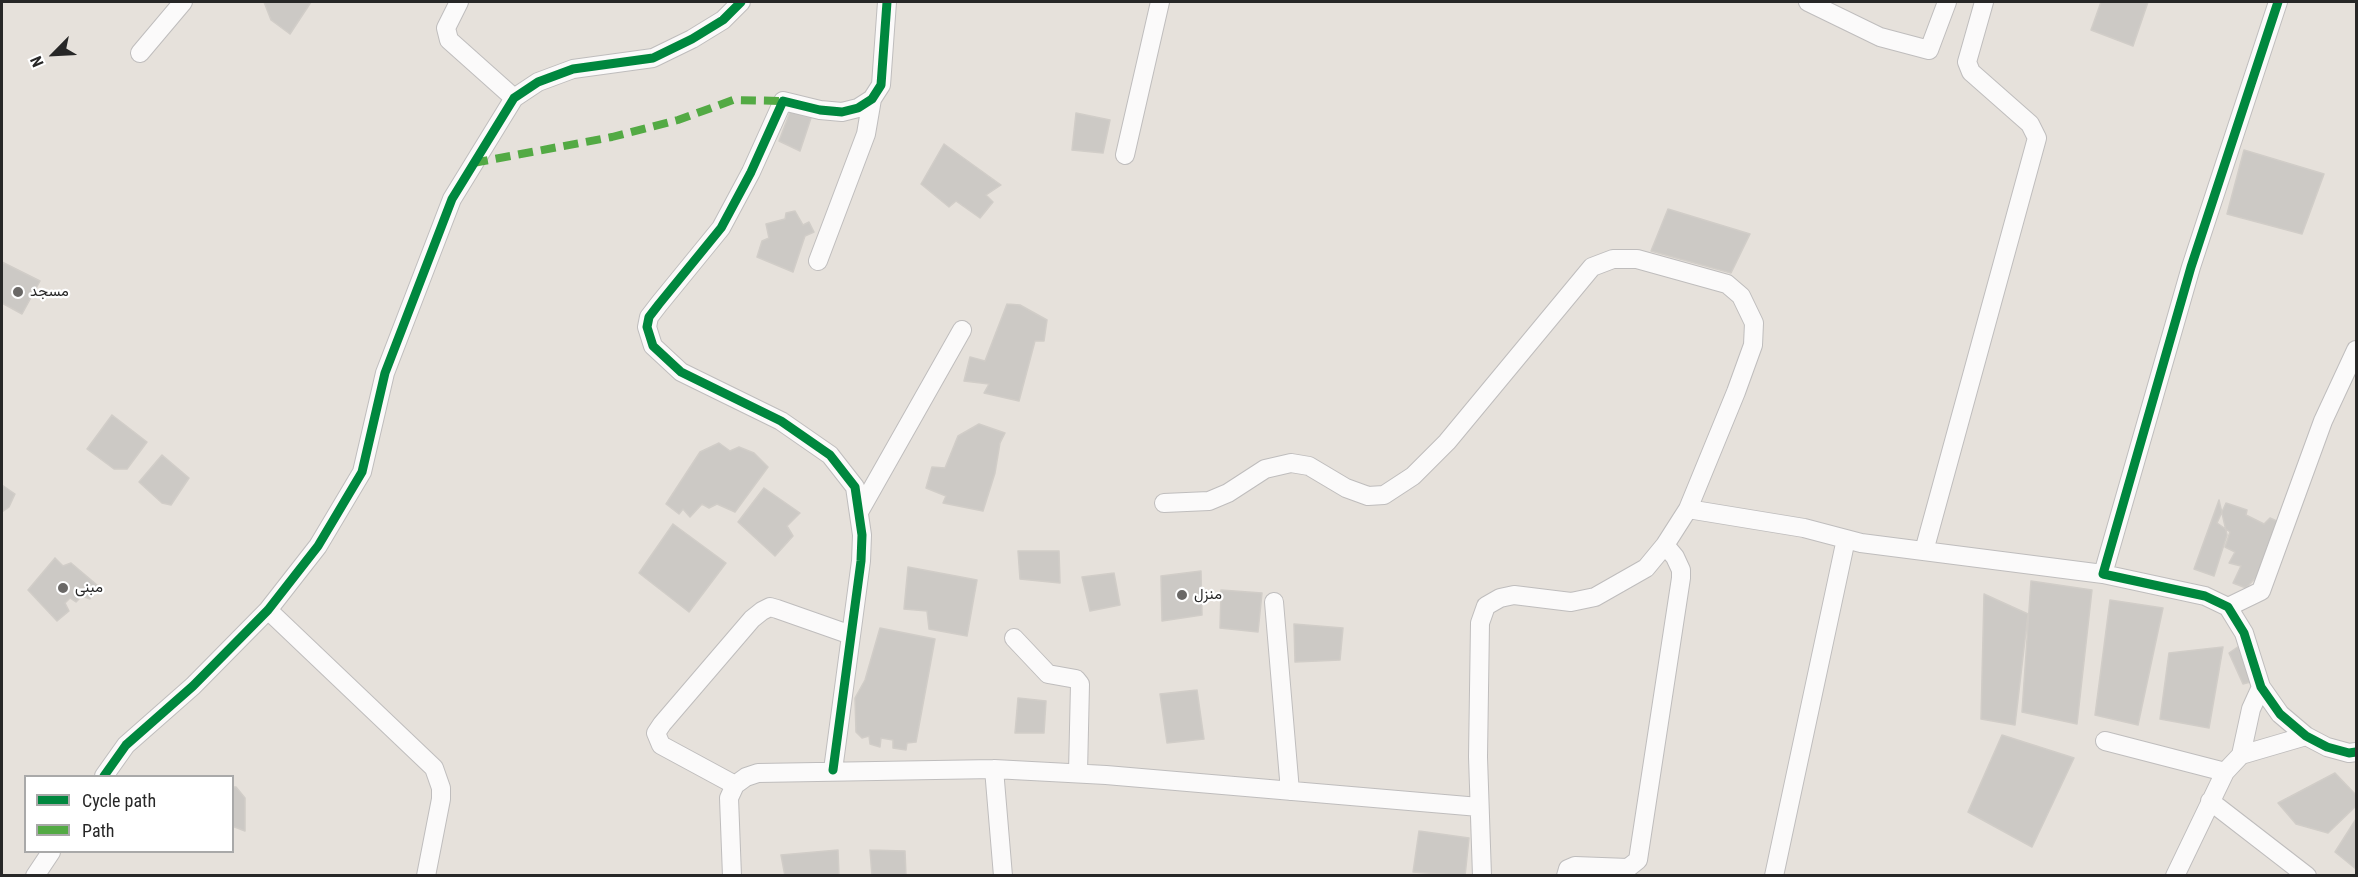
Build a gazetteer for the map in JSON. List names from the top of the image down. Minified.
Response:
{"places":["مسجد","مبنى","منزل"],"legend":["Cycle path","Path"],"north":"bottom left"}
